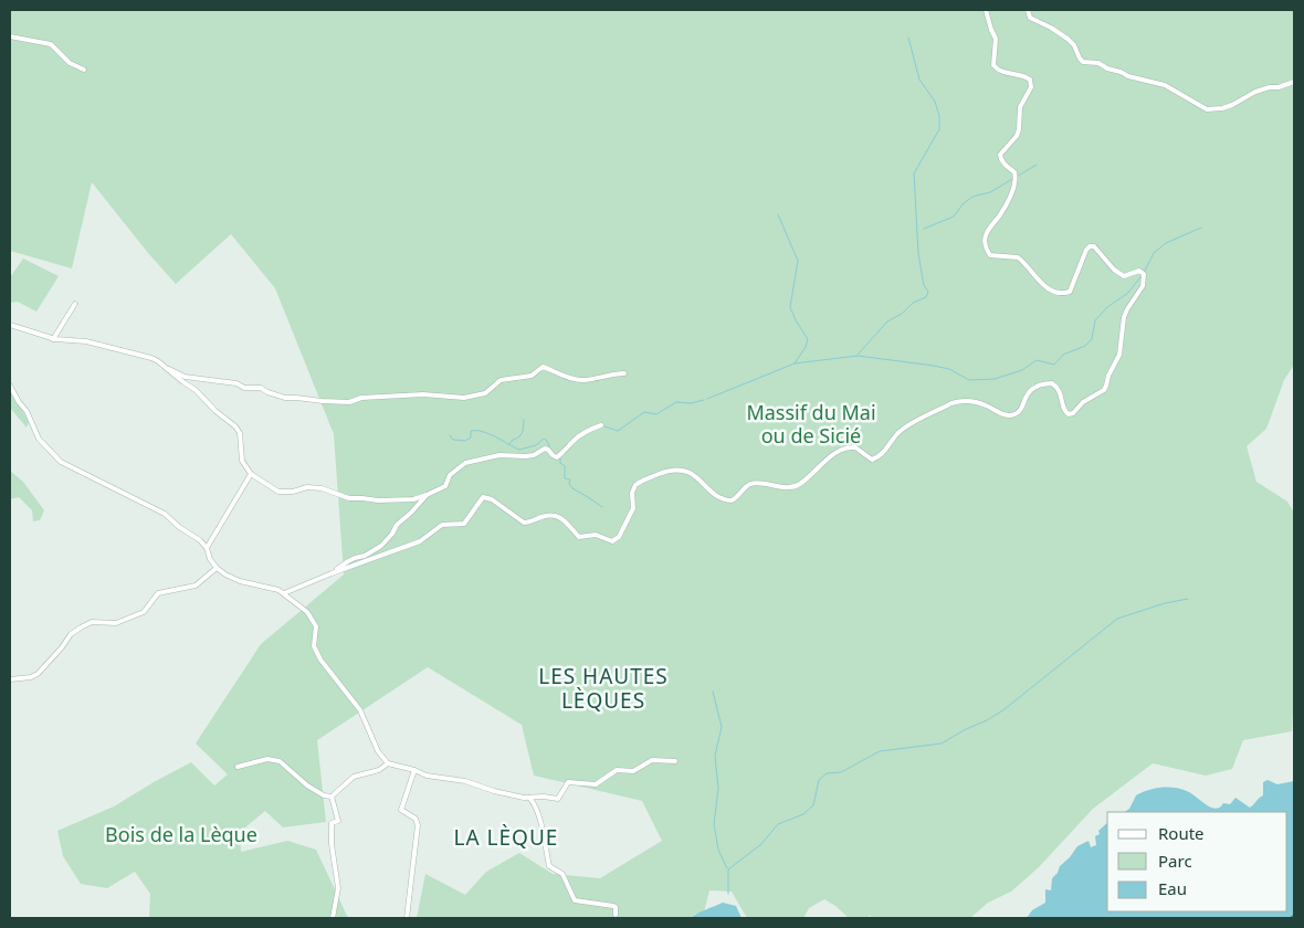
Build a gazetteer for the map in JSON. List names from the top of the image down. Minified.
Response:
{"districts":["LES HAUTES LÈQUES","LA LÈQUE"],"parks":["Massif du Mai ou de Sicié","Bois de la Lèque"],"legend":["Route","Parc","Eau"]}
